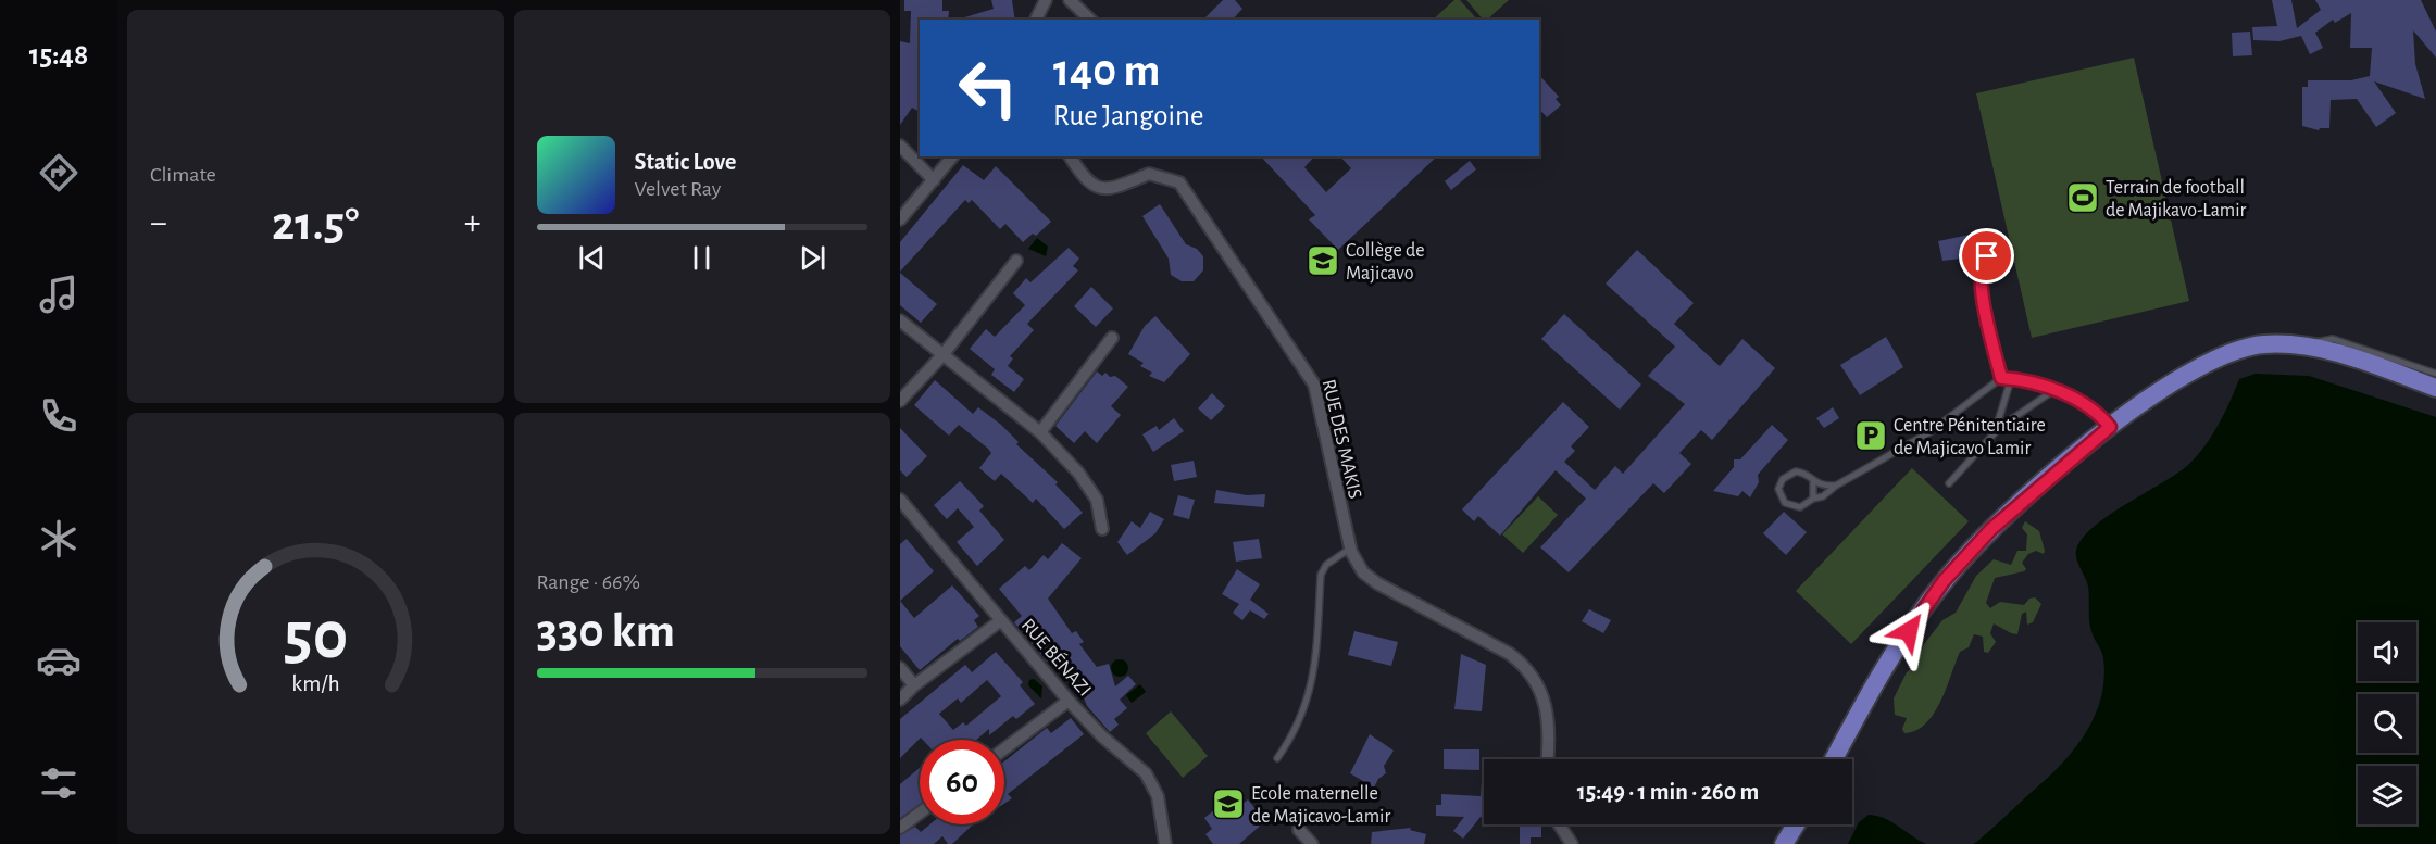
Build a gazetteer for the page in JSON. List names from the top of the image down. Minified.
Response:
{"streets":{"street":["RUE DES MAKIS","RUE BÉNAZI"]},"places":{"sports":["Terrain de football de Majikavo-Lamir"],"school or university":["Collège de Majicavo","Ecole maternelle de Majicavo-Lamir"],"parking":["Centre Pénitentiaire de Majicavo Lamir"]},"page":{"tabs":"15:48","tile":["Climate",["Range · 66%","330 km"]],"turn":["140 m","Rue Jangoine"],"song":["Static Love","Velvet Ray"],"heat":["−","21.5°","+"],"limit":"60","trip":"15:49 · 1 min · 260 m","gauge":["50","km/h"]}}
